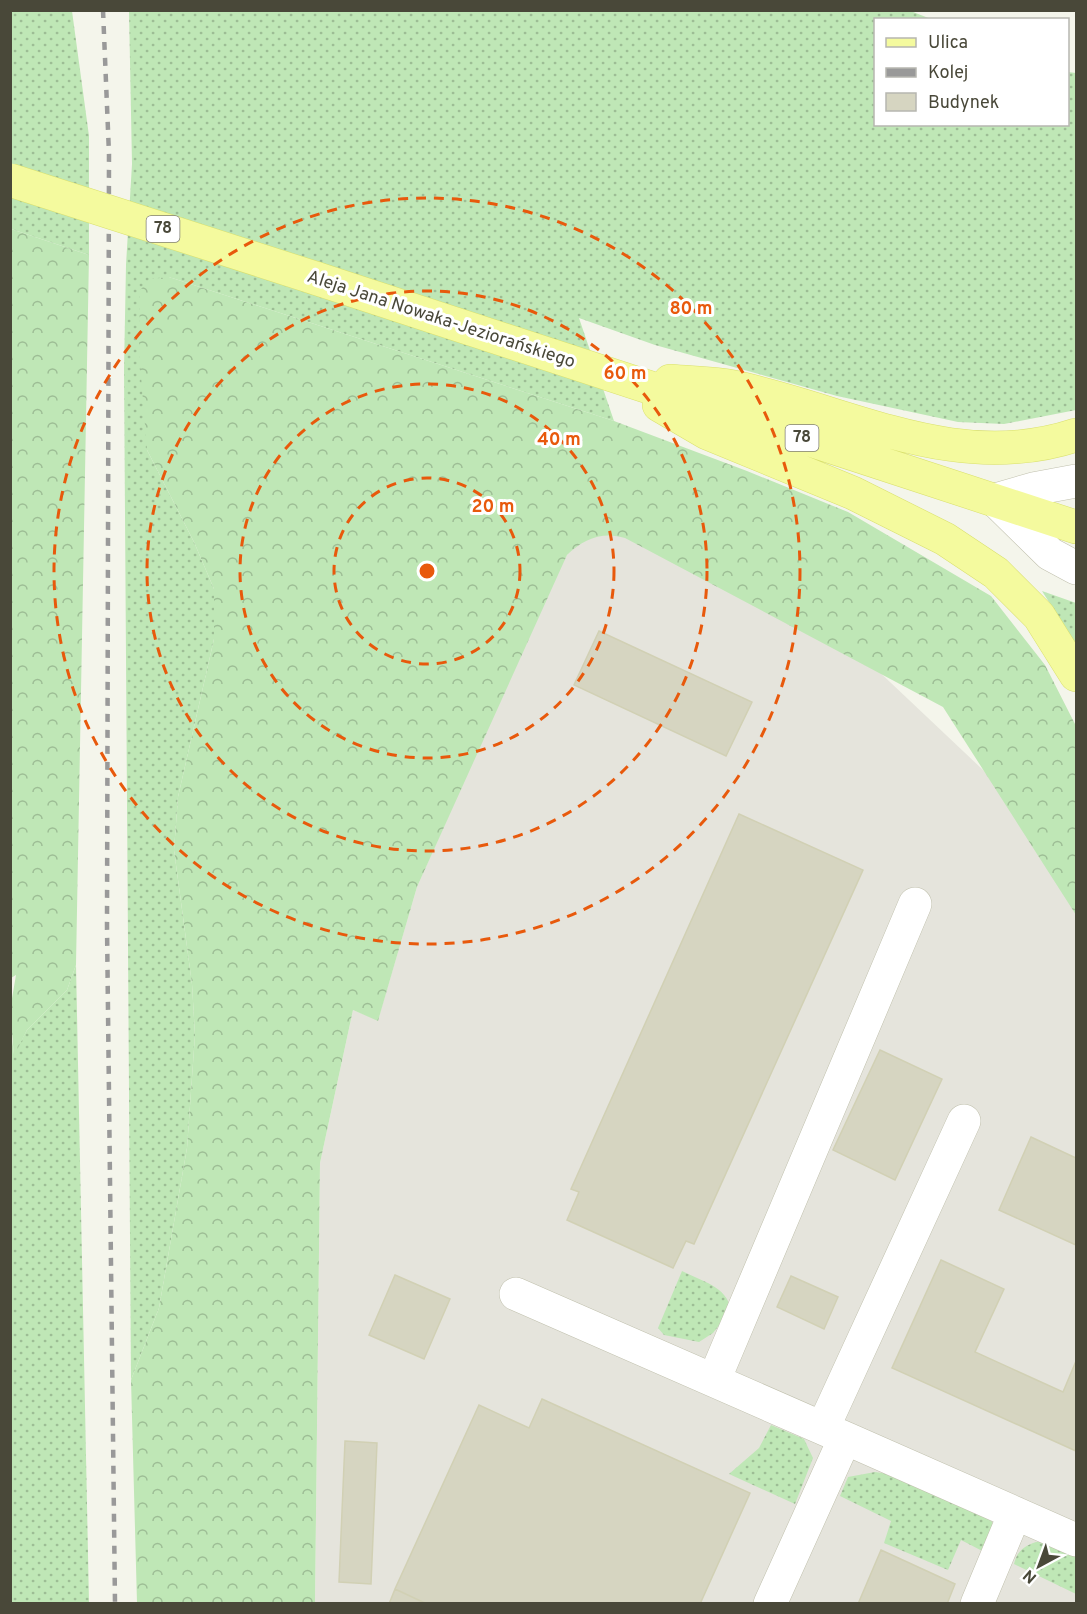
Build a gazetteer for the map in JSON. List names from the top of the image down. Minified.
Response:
{"streets":{"main road":["78","Aleja Jana Nowaka-Jeziorańskiego"]},"legend":["Ulica","Kolej","Budynek"],"north":"bottom left","rings":["80 m","60 m","40 m","20 m"]}
